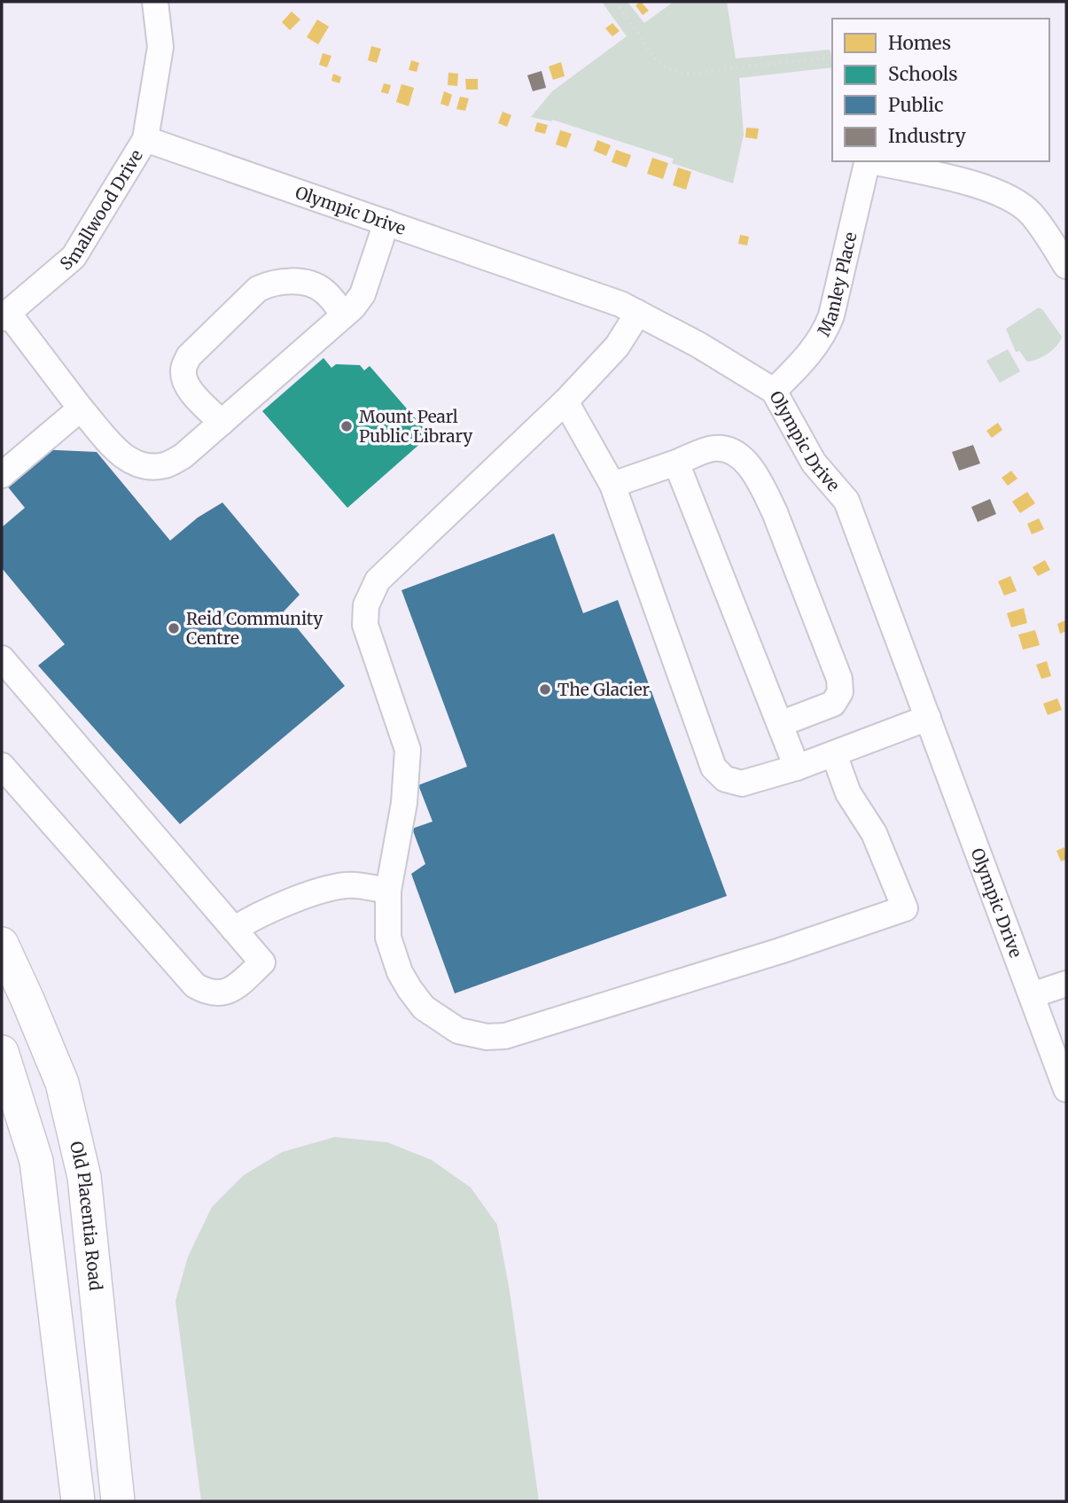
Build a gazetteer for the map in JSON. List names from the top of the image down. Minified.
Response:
{"streets":{"main road":["Old Placentia Road"],"street":["Smallwood Drive","Olympic Drive","Manley Place"]},"crossings":[["Smallwood Drive","Olympic Drive"],["Olympic Drive","Manley Place"]],"places":["Mount Pearl Public Library","Reid Community Centre","The Glacier"],"legend":["Homes","Schools","Public","Industry"]}
